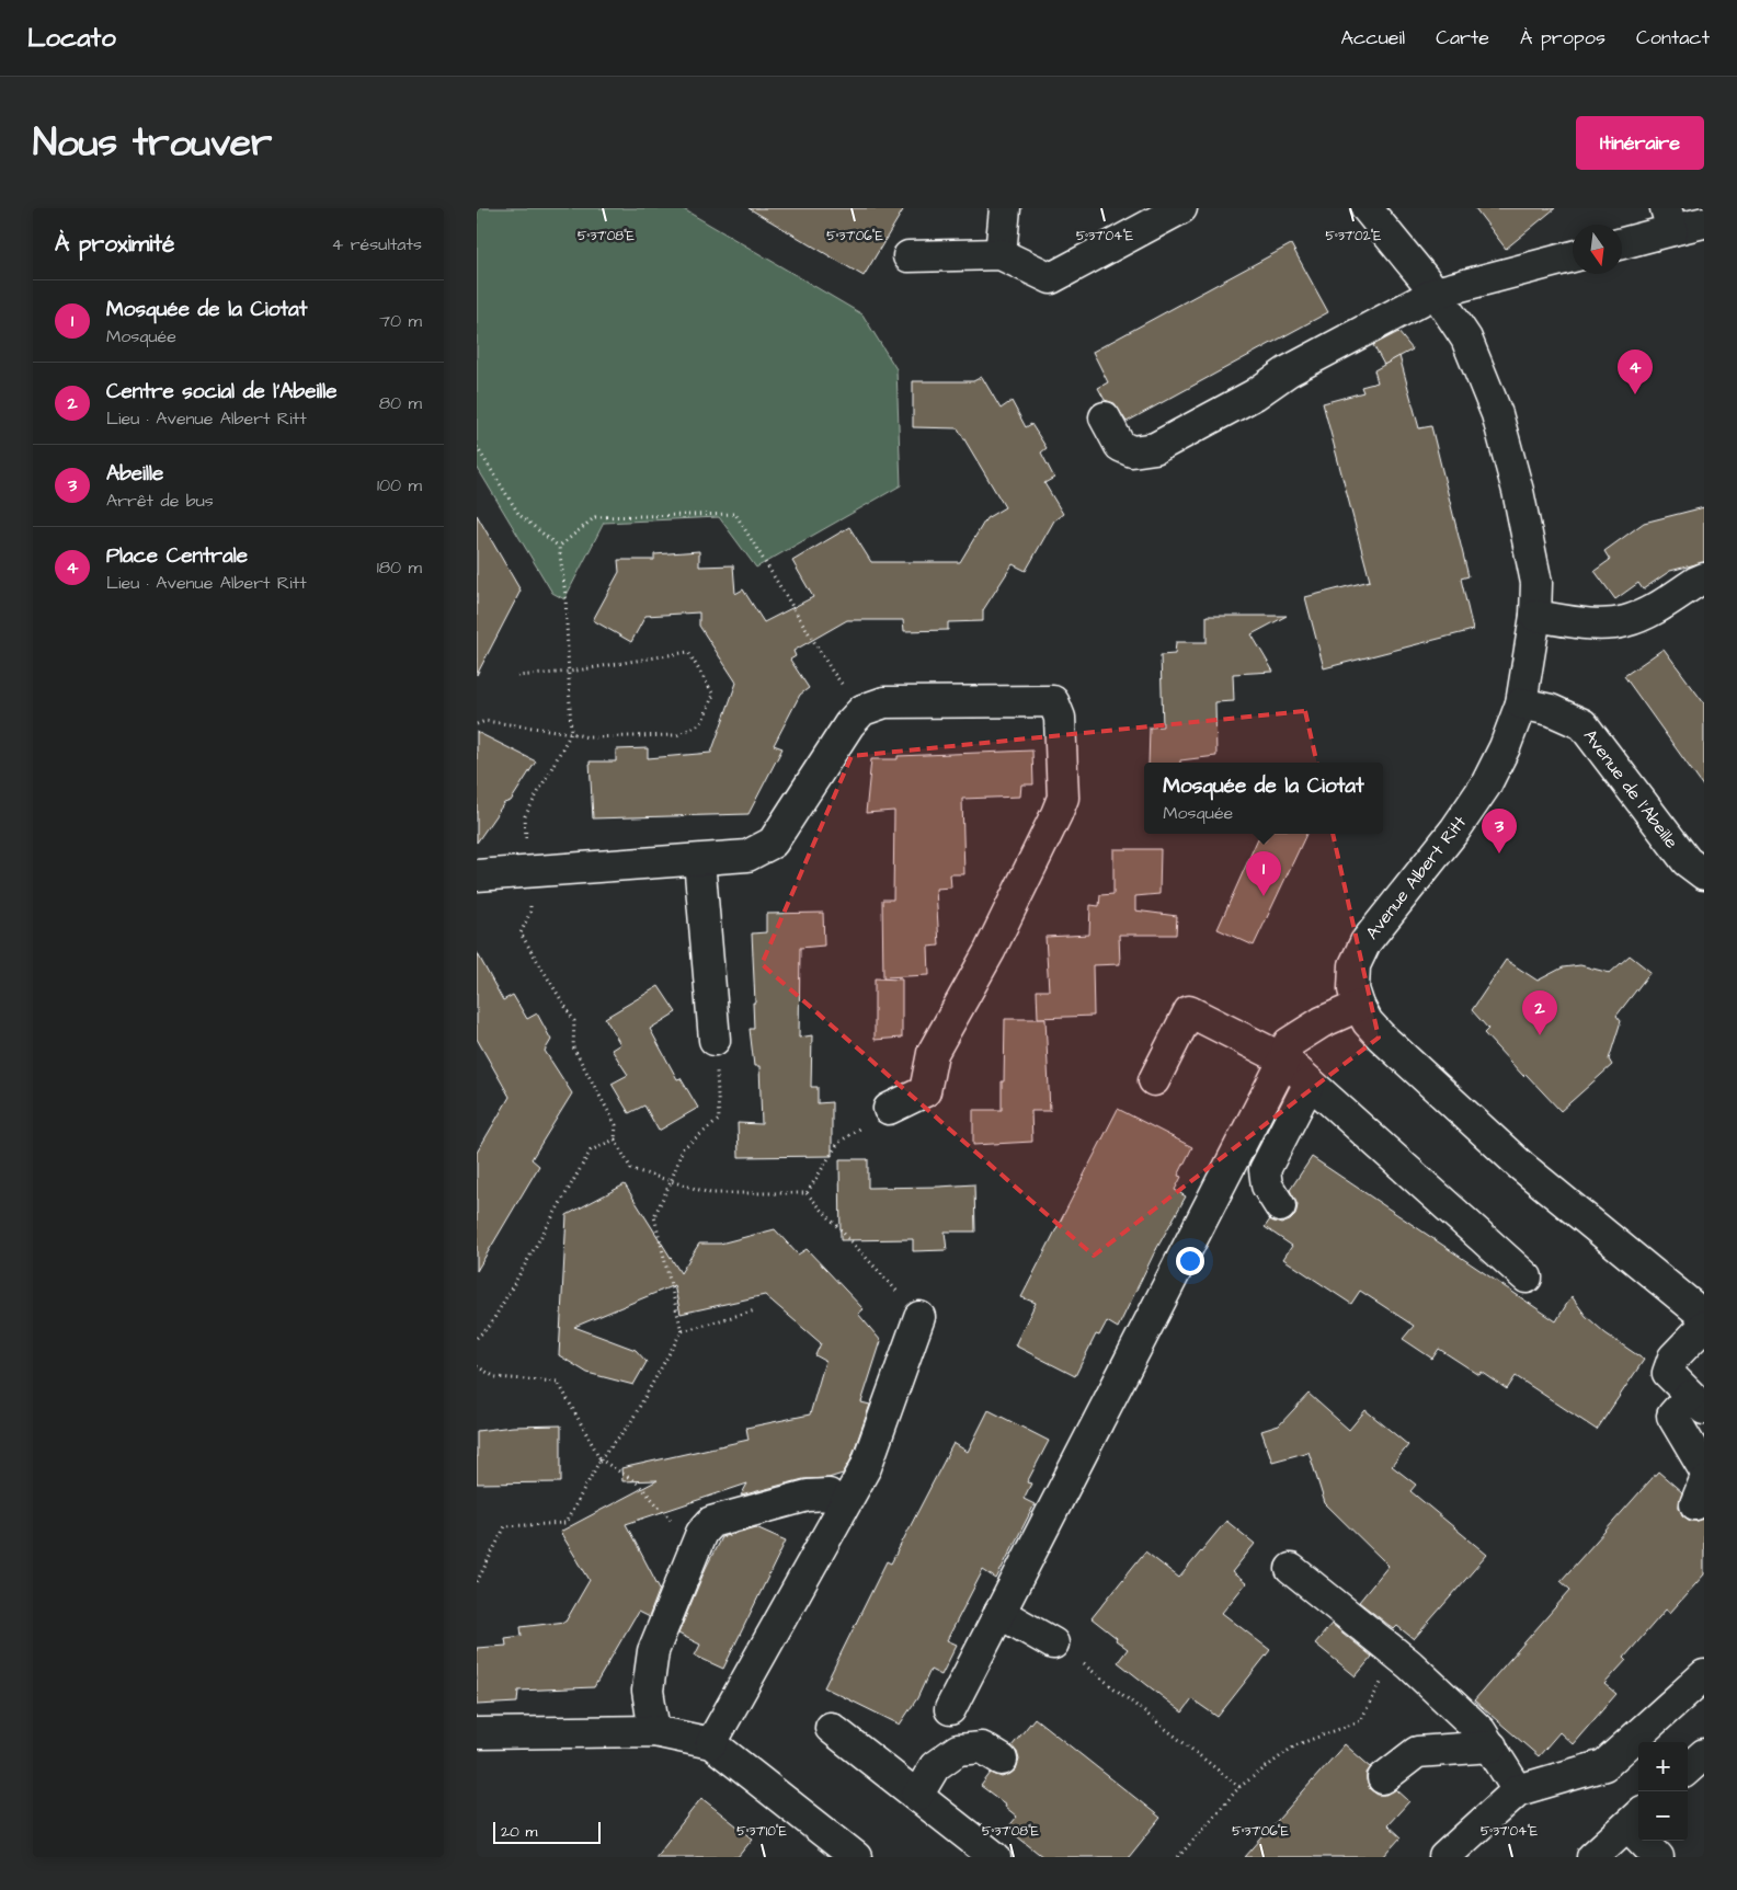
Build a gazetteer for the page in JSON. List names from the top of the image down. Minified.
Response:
{"streets":{"street":["Avenue de l'Abeille","Avenue Albert Ritt"]},"crossings":[["Avenue de l'Abeille","Avenue Albert Ritt"]],"scale_bar":"20 m","north":"bottom","page":{"header":"Locato","nav":["Accueil","Carte","À propos","Contact"],"title":"Nous trouver","buttons":"Itinéraire","heading":["À proximité","4 résultats"],"list":[{"mark":"1","name":"Mosquée de la Ciotat","note":"Mosquée","value":"70 m"},{"mark":"2","name":"Centre social de l'Abeille","note":"Lieu · Avenue Albert Ritt","value":"80 m"},{"mark":"3","name":"Abeille","note":"Arrêt de bus","value":"100 m"},{"mark":"4","name":"Place Centrale","note":"Lieu · Avenue Albert Ritt","value":"180 m"}],"pins":["4","3","1","2"],"popup":["Mosquée de la Ciotat","Mosquée"],"map_buttons":["+","−"],"scale":"20 m"},"coordinates":["5°37'08\"E","5°37'06\"E","5°37'04\"E","5°37'02\"E","5°37'10\"E"]}
